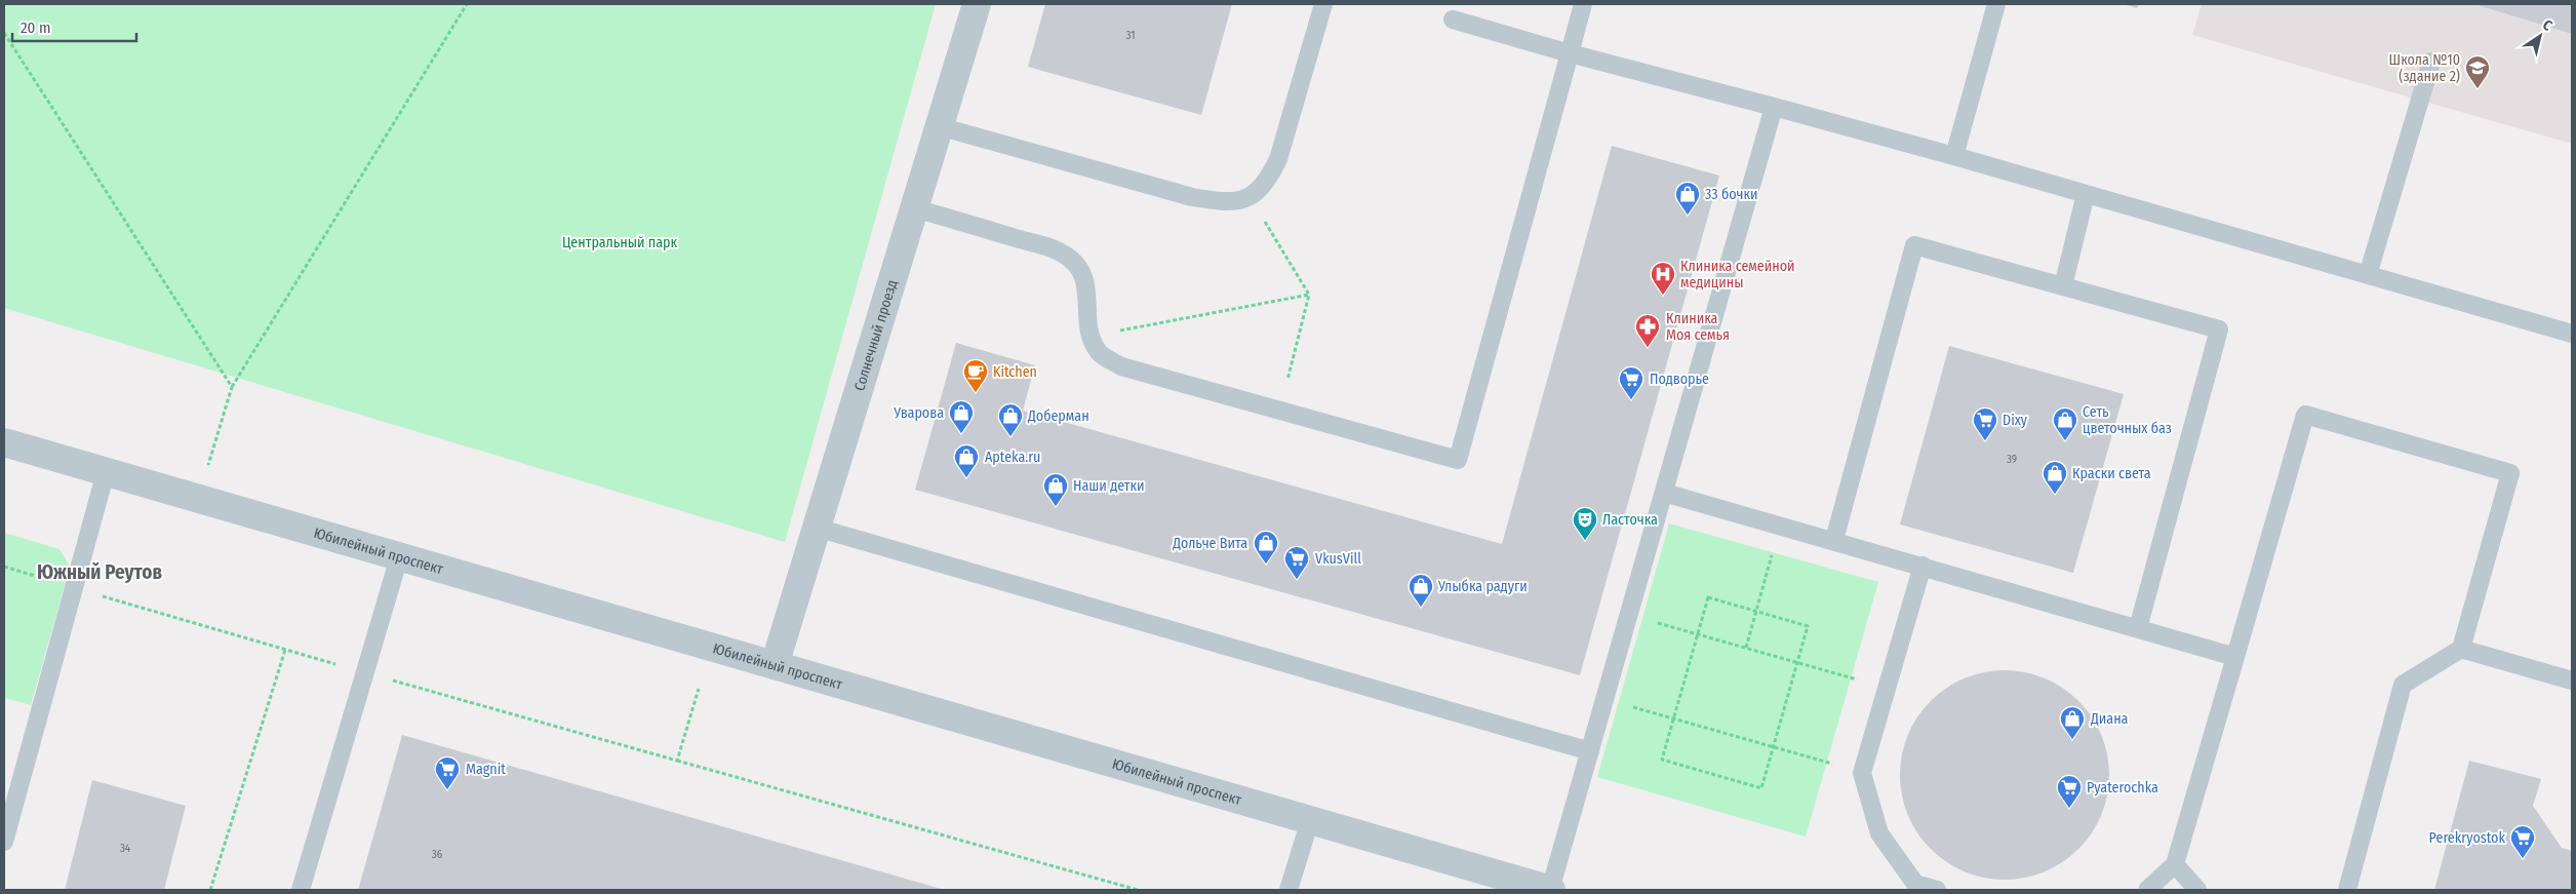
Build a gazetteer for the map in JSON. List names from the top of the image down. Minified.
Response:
{"streets":{"street":["Солнечный проезд","Юбилейный проспект"]},"crossings":[["Солнечный проезд","Юбилейный проспект"]],"districts":["Южный Реутов"],"parks":["Центральный парк"],"places":{"school or university":["Школа №10 (здание 2)"],"shop":["33 бочки","Уварова","Доберман","Сеть цветочных баз","Apteka.ru","Краски света","Наши детки","Дольче Вита","Улыбка радуги","Диана"],"hospital":["Клиника семейной медицины"],"pharmacy":["Клиника Моя семья"],"cafe":["Kitchen"],"supermarket":["Подворье","Dixy","VkusVill","Magnit","Pyaterochka","Perekryostok"],"theatre":["Ласточка"]},"house_numbers":["31","39","34","36"],"scale_bar":"20 m","north":"top right"}
